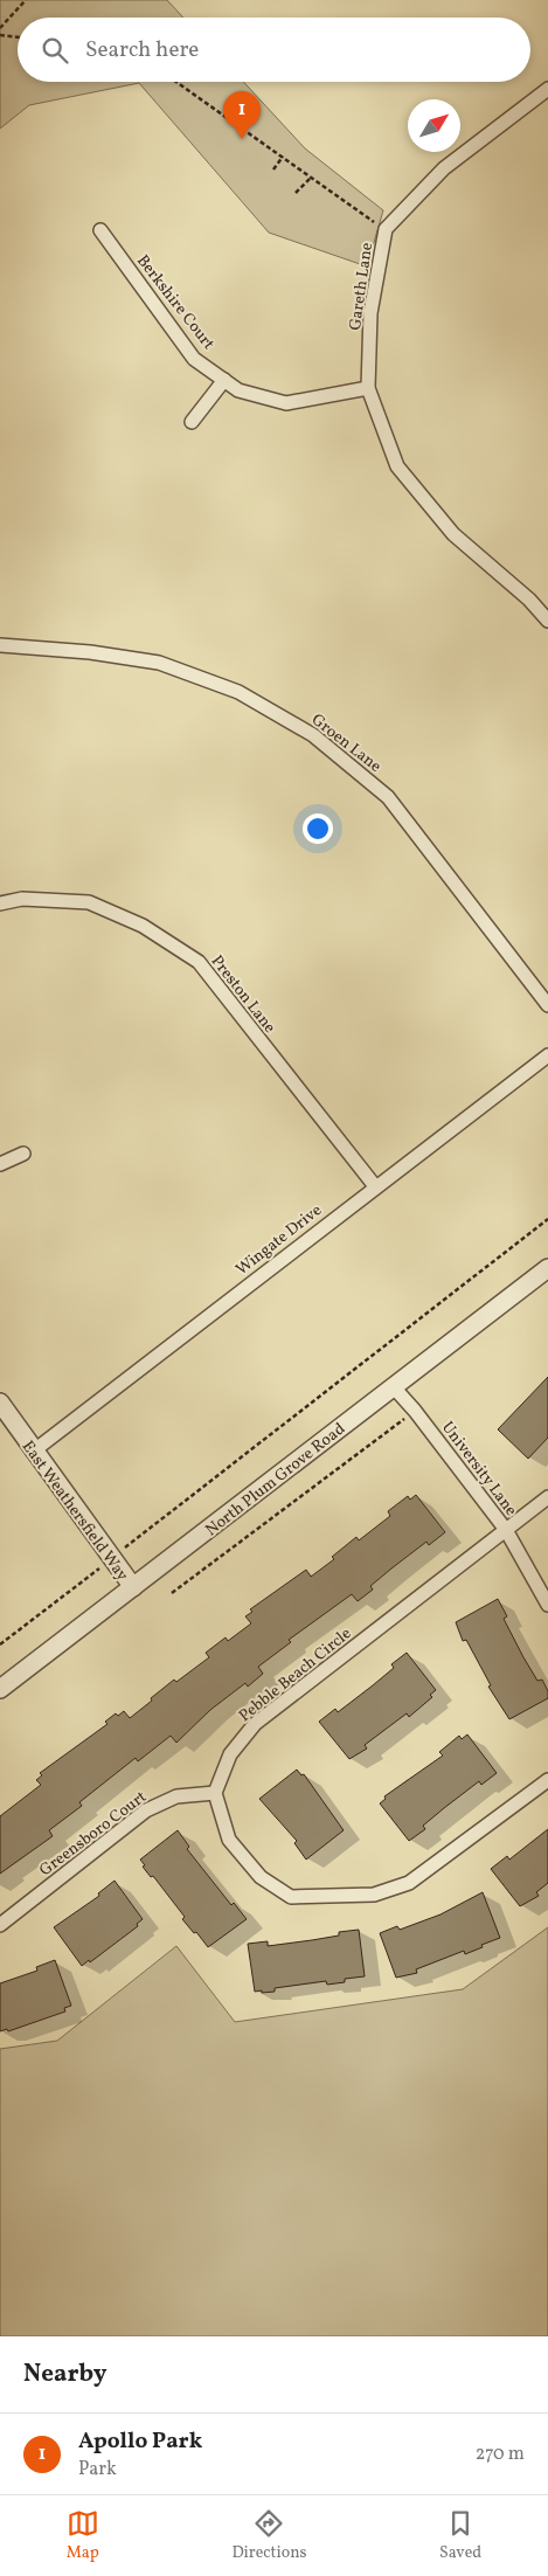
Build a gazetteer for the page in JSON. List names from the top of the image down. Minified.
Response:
{"streets":{"street":["Gareth Lane","Berkshire Court","Groen Lane","Preston Lane","Wingate Drive","University Lane","North Plum Grove Road","East Weathersfield Way","Pebble Beach Circle","Greensboro Court"]},"crossings":[["Gareth Lane","Berkshire Court"],["Preston Lane","Wingate Drive"],["Wingate Drive","East Weathersfield Way"],["University Lane","North Plum Grove Road"],["University Lane","Pebble Beach Circle"],["North Plum Grove Road","East Weathersfield Way"],["Pebble Beach Circle","Greensboro Court"]],"north":"top right","page":{"search":"Search here","pins":"1","heading":"Nearby","list":[{"mark":"1","name":"Apollo Park","note":"Park","value":"270 m"}],"nav":["Map","Directions","Saved"]}}
